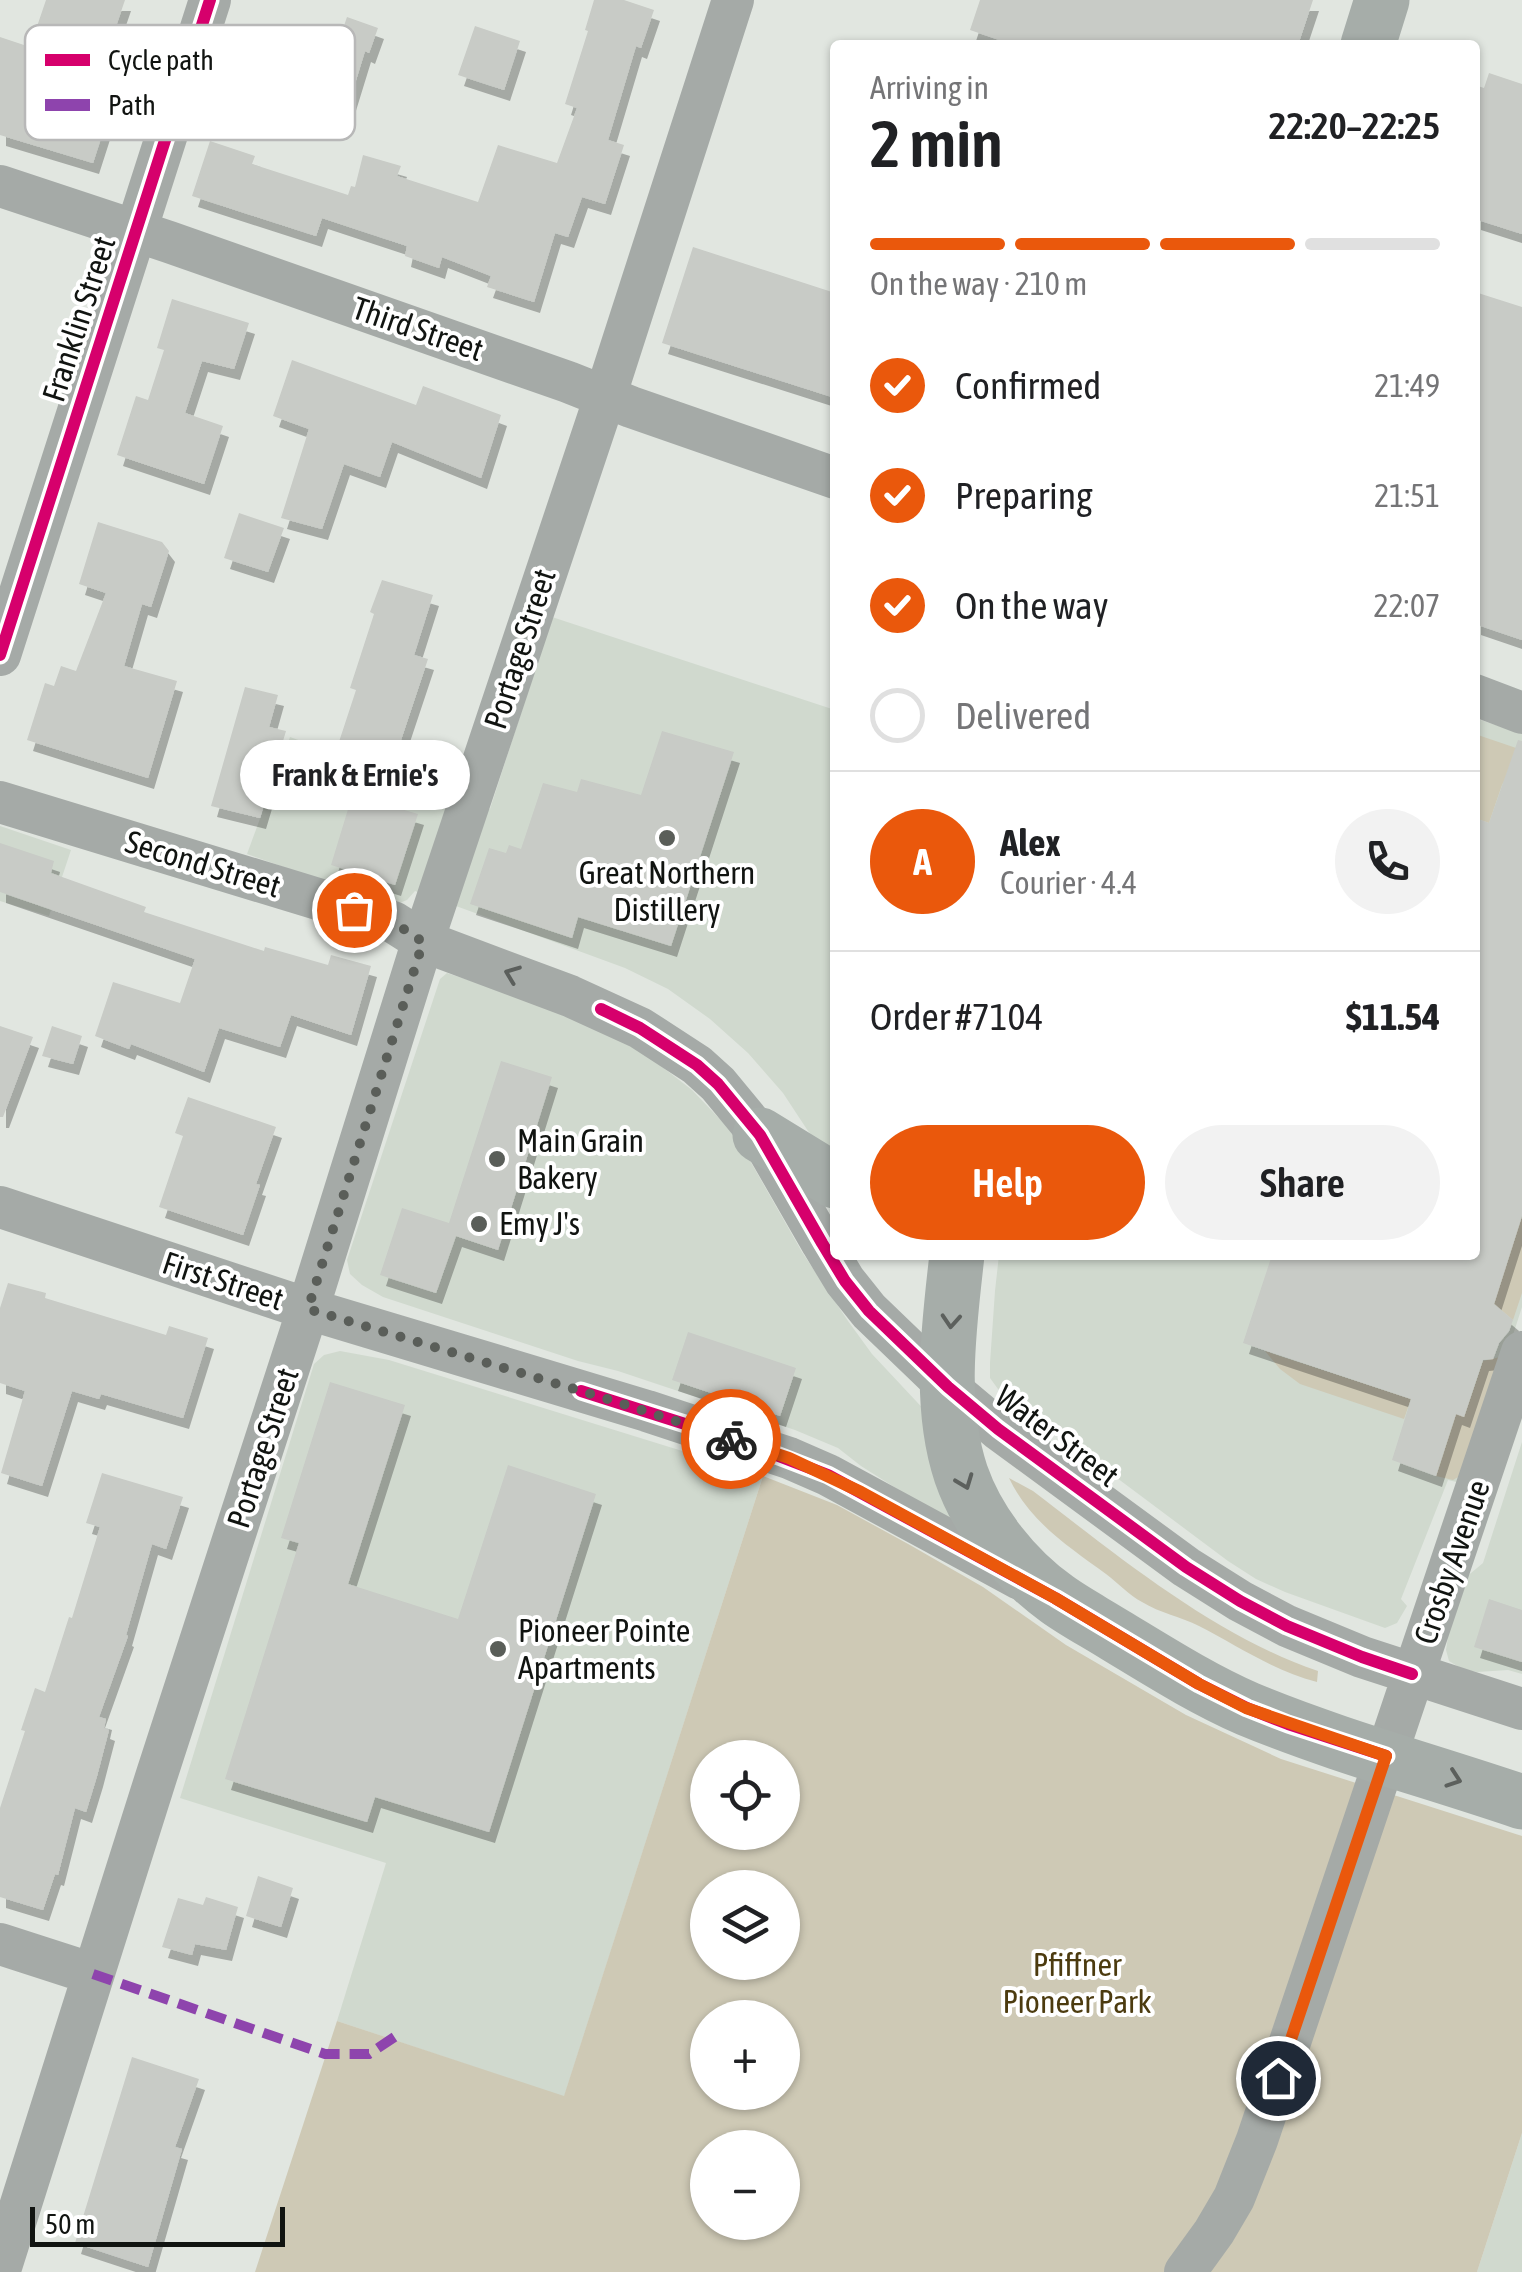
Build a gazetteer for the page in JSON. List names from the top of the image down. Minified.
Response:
{"streets":{"street":["Franklin Street","Third Street","Portage Street","Second Street","First Street","Water Street","Crosby Avenue"]},"crossings":[["Franklin Street","Third Street"],["Third Street","Portage Street"],["Portage Street","Second Street"],["Portage Street","First Street"],["Second Street","Water Street"],["Water Street","Crosby Avenue"]],"one_way":["Second Street"],"parks":["Pfiffner Pioneer Park"],"places":["Great Northern Distillery","Frank & Ernie's","Main Grain Bakery","Emy J's","Pioneer Pointe Apartments"],"legend":["Cycle path","Path"],"scale_bar":"50 m","page":{"heading":["2 min","Arriving in","22:20–22:25"],"panel":["Alex","Courier · 4.4","Order #7104","$11.54"],"bar":"On the way · 210 m","list":[["Confirmed","21:49"],["Preparing","21:51"],["On the way","22:07"],"Delivered"],"bubble":"Frank & Ernie's","round":"A","buttons":["Help","Share"],"map_buttons":["+","−"],"scale":"50 m"}}
